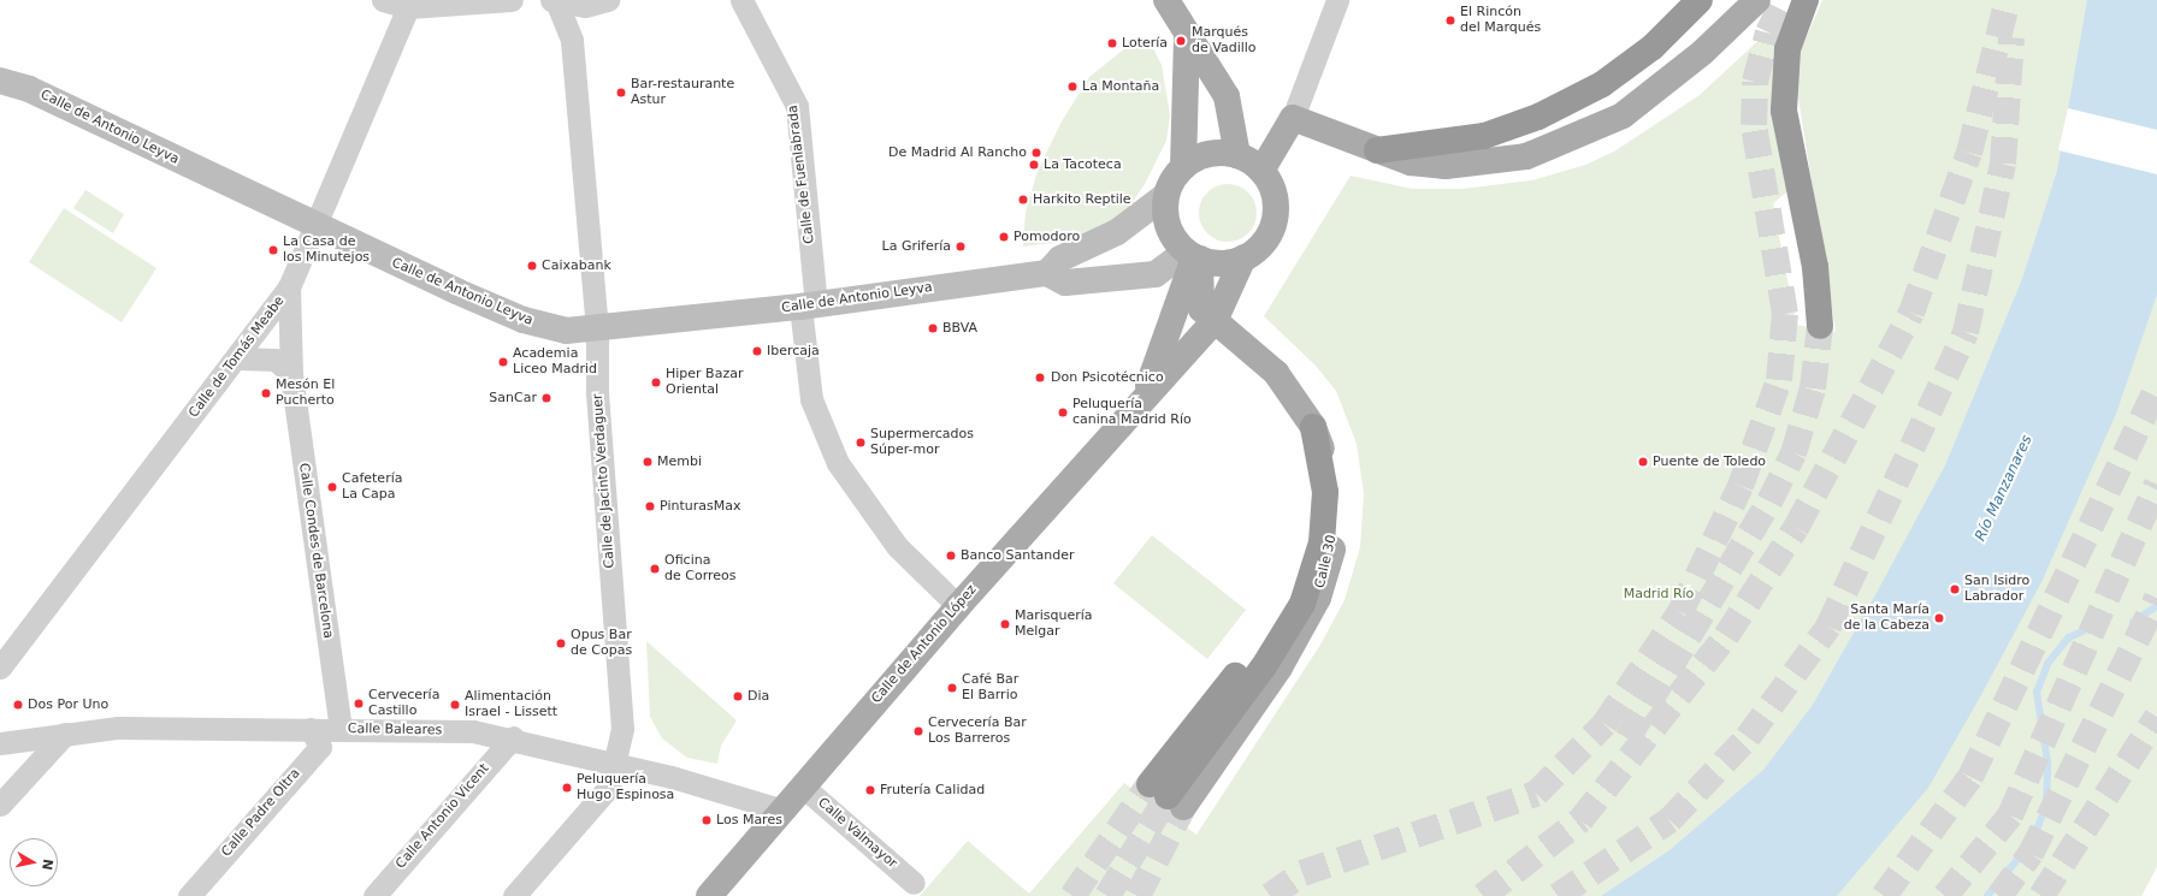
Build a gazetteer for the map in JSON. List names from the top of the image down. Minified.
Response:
{"streets":{"main road":["Calle de Antonio Leyva","Calle de Antonio López"],"street":["Calle de Fuenlabrada","Calle de Tomás Meabe","Calle de Jacinto Verdaguer","Calle Condes de Barcelona","Calle Baleares","Calle Padre Oltra","Calle Antonio Vicent","Calle Valmayor"]},"crossings":[["Calle de Antonio Leyva","Calle de Fuenlabrada"],["Calle de Antonio Leyva","Calle de Tomás Meabe"],["Calle de Antonio Leyva","Calle de Jacinto Verdaguer"],["Calle de Fuenlabrada","Calle de Antonio López"],["Calle de Tomás Meabe","Calle Condes de Barcelona"],["Calle de Jacinto Verdaguer","Calle Baleares"],["Calle Condes de Barcelona","Calle Baleares"],["Calle de Antonio López","Calle Baleares"],["Calle de Antonio López","Calle Valmayor"],["Calle Baleares","Calle Padre Oltra"],["Calle Baleares","Calle Antonio Vicent"]],"water":["Río Manzanares"],"parks":["Madrid Río"],"places":["El Rincón del Marqués","Marqués de Vadillo","Lotería","La Montaña","Bar-restaurante Astur","De Madrid Al Rancho","La Tacoteca","Harkito Reptile","Pomodoro","La Grifería","La Casa de los Minutejos","Caixabank","BBVA","Ibercaja","Academia Liceo Madrid","Don Psicotécnico","Hiper Bazar Oriental","Mesón El Pucherto","SanCar","Peluquería canina Madrid Río","Supermercados Súper-mor","Membi","Puente de Toledo","Cafetería La Capa","PinturasMax","Banco Santander","Oficina de Correos","San Isidro Labrador","Santa María de la Cabeza","Marisquería Melgar","Opus Bar de Copas","Café Bar El Barrio","Dia","Cervecería Castillo","Dos Por Uno","Alimentación Israel - Lissett","Cervecería Bar Los Barreros","Peluquería Hugo Espinosa","Frutería Calidad","Los Mares"],"north":"right"}
